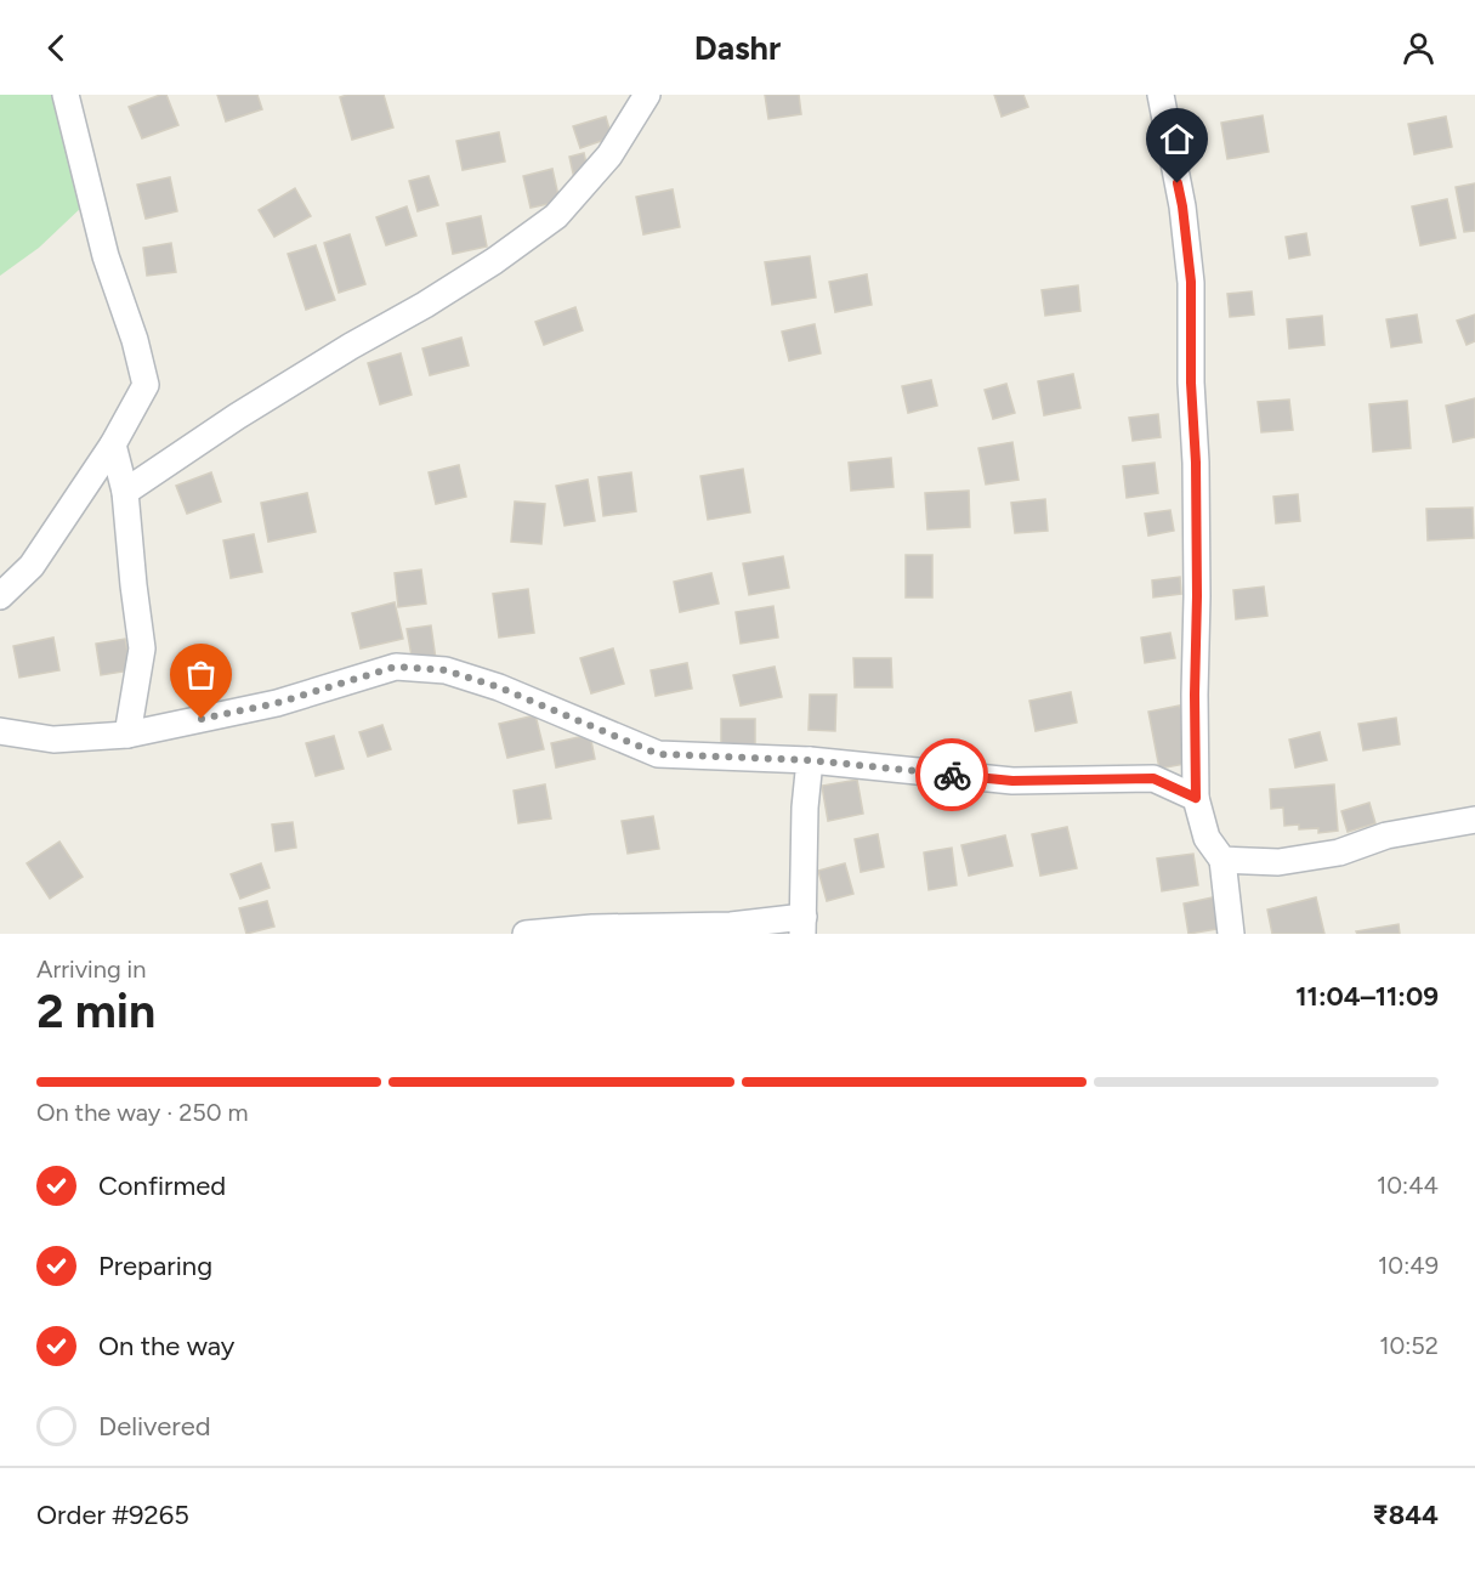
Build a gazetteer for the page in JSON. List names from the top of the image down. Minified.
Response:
{"page":{"header":"Dashr","heading":["2 min","Arriving in","11:04–11:09"],"panel":["Order #9265","₹844"],"bar":"On the way · 250 m","list":[["Confirmed","10:44"],["Preparing","10:49"],["On the way","10:52"],"Delivered"]}}
